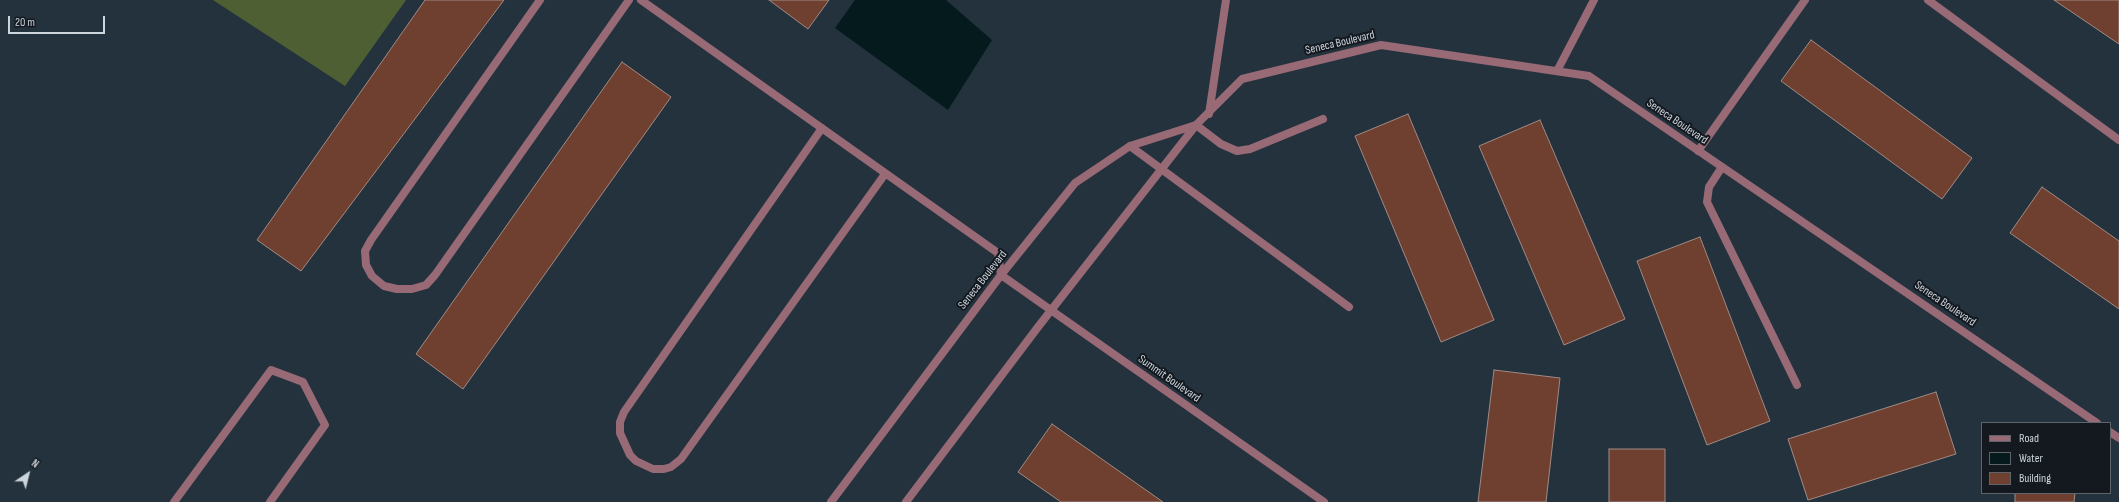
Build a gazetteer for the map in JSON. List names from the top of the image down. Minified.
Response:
{"streets":{"street":["Seneca Boulevard","Summit Boulevard"]},"crossings":[["Seneca Boulevard","Summit Boulevard"]],"legend":["Road","Water","Building"],"scale_bar":"20 m","north":"top right"}
